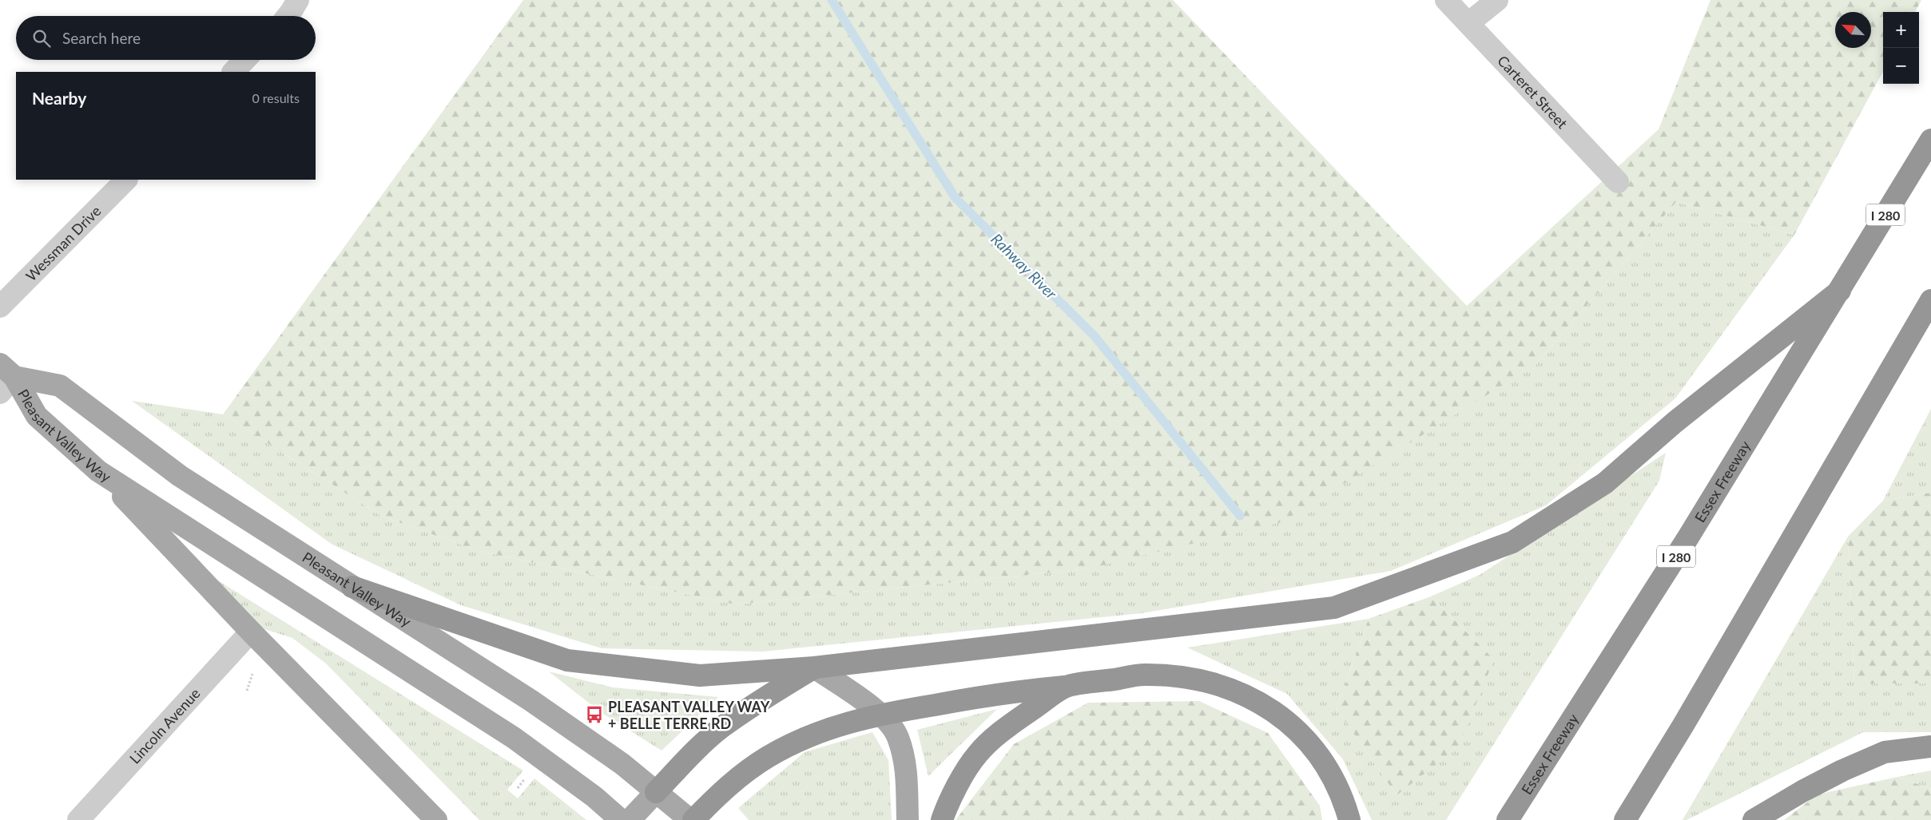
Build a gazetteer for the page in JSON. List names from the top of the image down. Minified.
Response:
{"streets":{"highway":["I 280","Essex Freeway"],"main road":["Pleasant Valley Way"],"street":["Carteret Street","Wessman Drive","Lincoln Avenue"]},"water":["Rahway River"],"places":{"bus stop":["PLEASANT VALLEY WAY + BELLE TERRE RD"]},"north":"top left","page":{"map_buttons":["+","−"],"search":"Search here","heading":["Nearby","0 results"]}}
